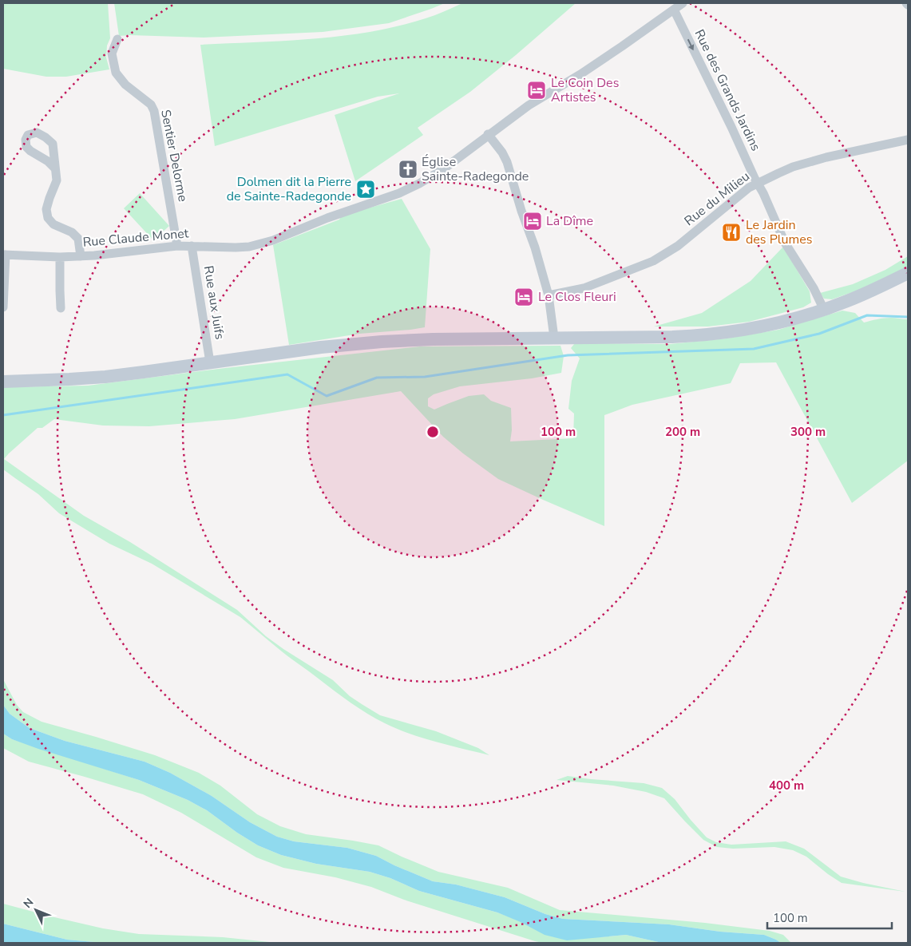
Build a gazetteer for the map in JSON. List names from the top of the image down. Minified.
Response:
{"streets":{"street":["Rue des Grands Jardins","Sentier Delorme","Rue du Milieu","Rue Claude Monet","Rue aux Juifs"]},"crossings":[["Rue des Grands Jardins","Rue du Milieu"],["Rue des Grands Jardins","Rue Claude Monet"],["Sentier Delorme","Rue Claude Monet"],["Rue Claude Monet","Rue aux Juifs"]],"one_way":["Rue des Grands Jardins"],"places":{"hotel":["Le Coin Des Artistes","La Dîme","Le Clos Fleuri"],"church":["Église Sainte-Radegonde"],"place":["Dolmen dit la Pierre de Sainte-Radegonde"],"restaurant":["Le Jardin des Plumes"]},"scale_bar":"100 m","north":"top left","rings":["100 m","200 m","300 m","400 m"]}
